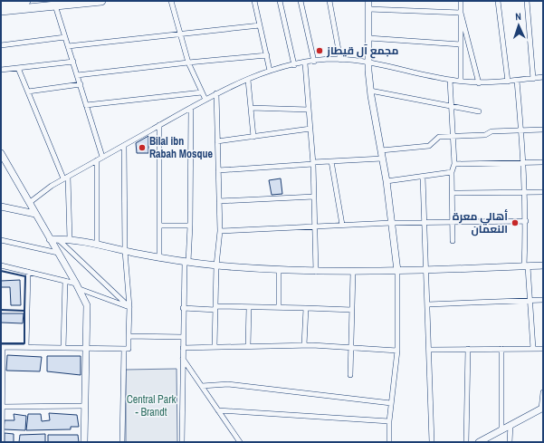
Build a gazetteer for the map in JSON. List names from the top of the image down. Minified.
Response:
{"parks":["Central Park - Brandt"],"places":["مجمع آل قيطاز","Bilal ibn Rabah Mosque","أهالي معرة النعمان"],"north":"top"}
